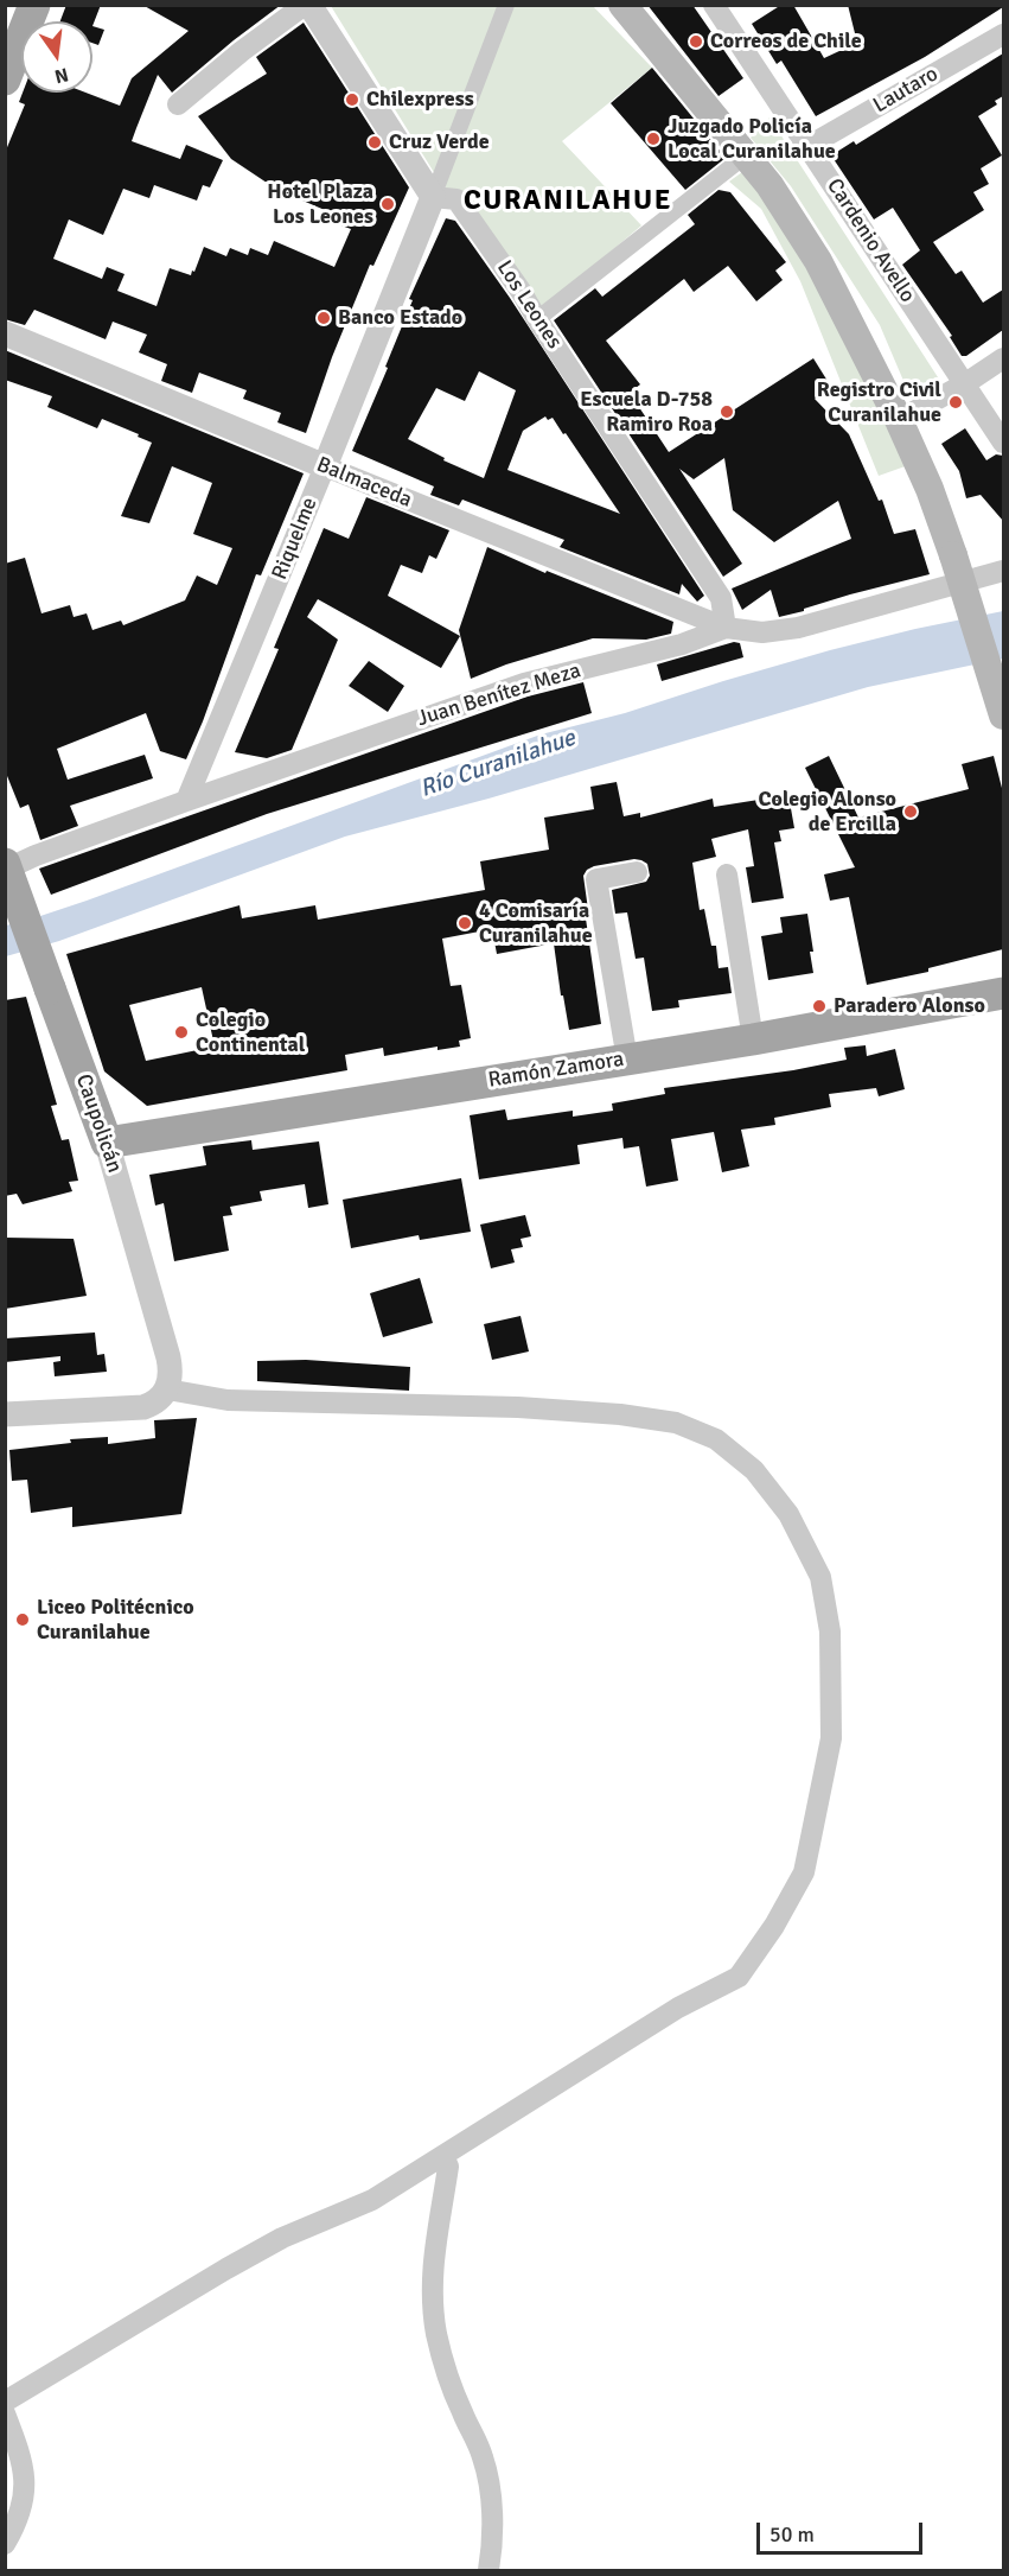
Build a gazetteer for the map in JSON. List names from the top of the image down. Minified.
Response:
{"streets":{"main road":["Ramón Zamora","Caupolicán"],"street":["Lautaro","Cardenio Avello","Los Leones","Balmaceda","Riquelme","Juan Benítez Meza"]},"crossings":[["Lautaro","Cardenio Avello"],["Los Leones","Balmaceda"],["Los Leones","Riquelme"],["Los Leones","Juan Benítez Meza"],["Balmaceda","Riquelme"],["Balmaceda","Juan Benítez Meza"],["Riquelme","Juan Benítez Meza"],["Ramón Zamora","Caupolicán"]],"districts":["CURANILAHUE"],"water":["Río Curanilahue"],"places":["Correos de Chile","Chilexpress","Juzgado Policía Local Curanilahue","Cruz Verde","Hotel Plaza Los Leones","Banco Estado","Registro Civil Curanilahue","Escuela D-758 Ramiro Roa","Colegio Alonso de Ercilla","4 Comisaría Curanilahue","Paradero Alonso","Colegio Continental","Liceo Politécnico Curanilahue"],"scale_bar":"50 m","north":"bottom"}
